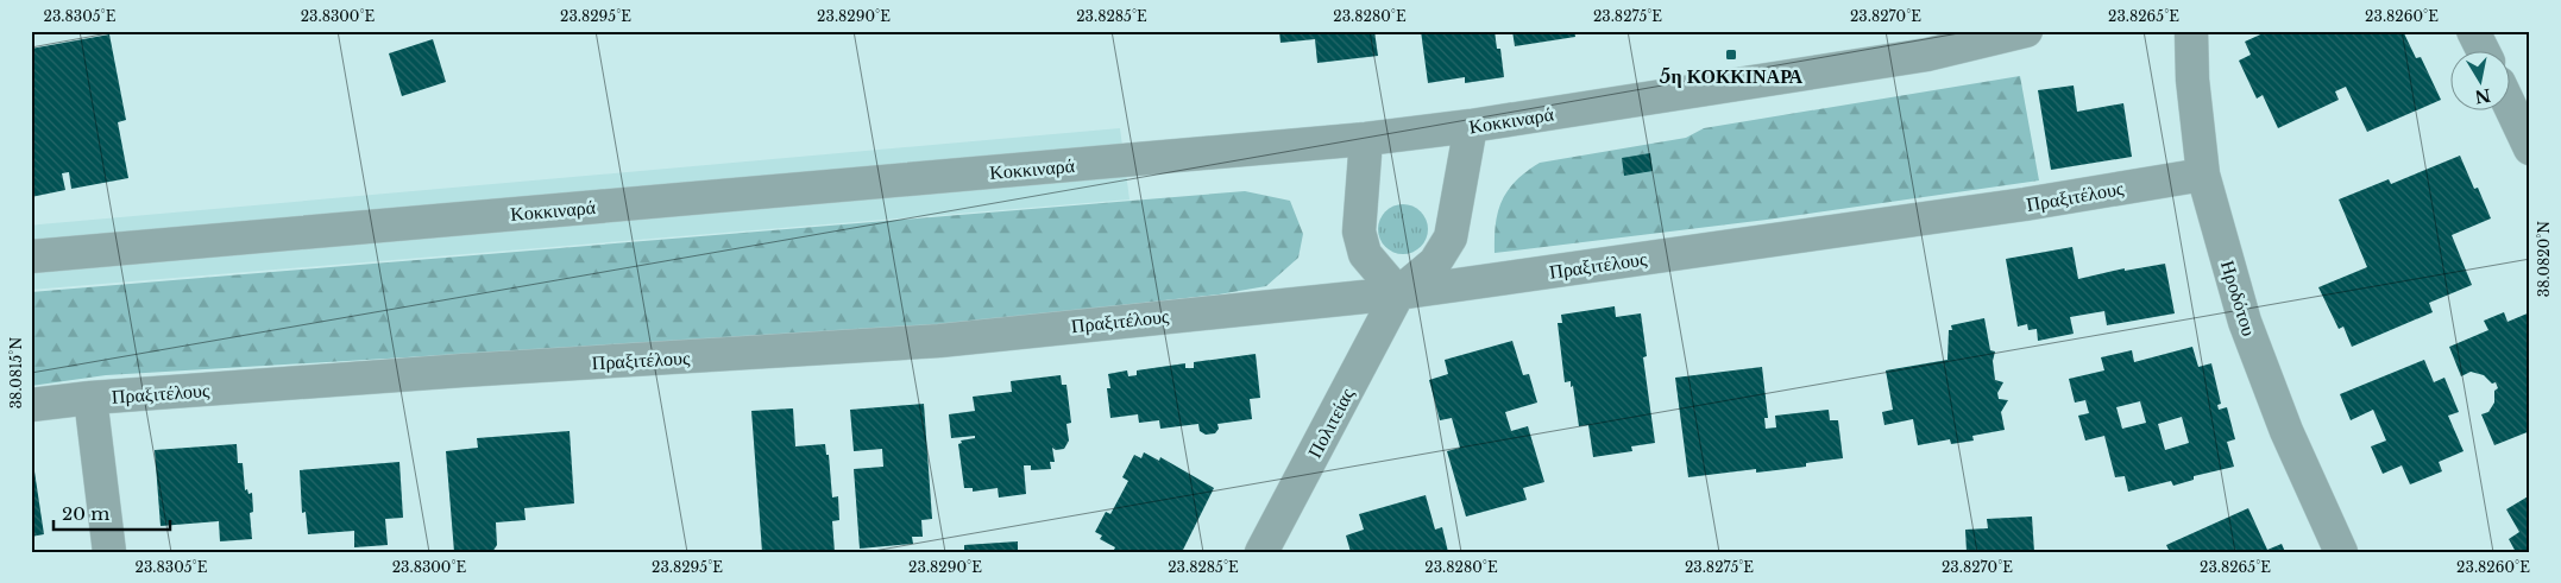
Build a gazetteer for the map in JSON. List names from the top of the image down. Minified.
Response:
{"streets":{"street":["Κοκκιναρά","Πραξιτέλους","Ηροδότου","Πολιτείας"]},"crossings":[["Κοκκιναρά","Πολιτείας"],["Πραξιτέλους","Ηροδότου"],["Πραξιτέλους","Πολιτείας"]],"places":{"transit":["5η ΚΟΚΚΙΝΑΡΑ"]},"scale_bar":"20 m","north":"bottom","coordinates":["23.8305°E","23.8300°E","23.8295°E","23.8290°E","23.8285°E","23.8280°E","23.8275°E","23.8270°E","23.8265°E","23.8260°E","38.0820°N","38.0815°N"]}
